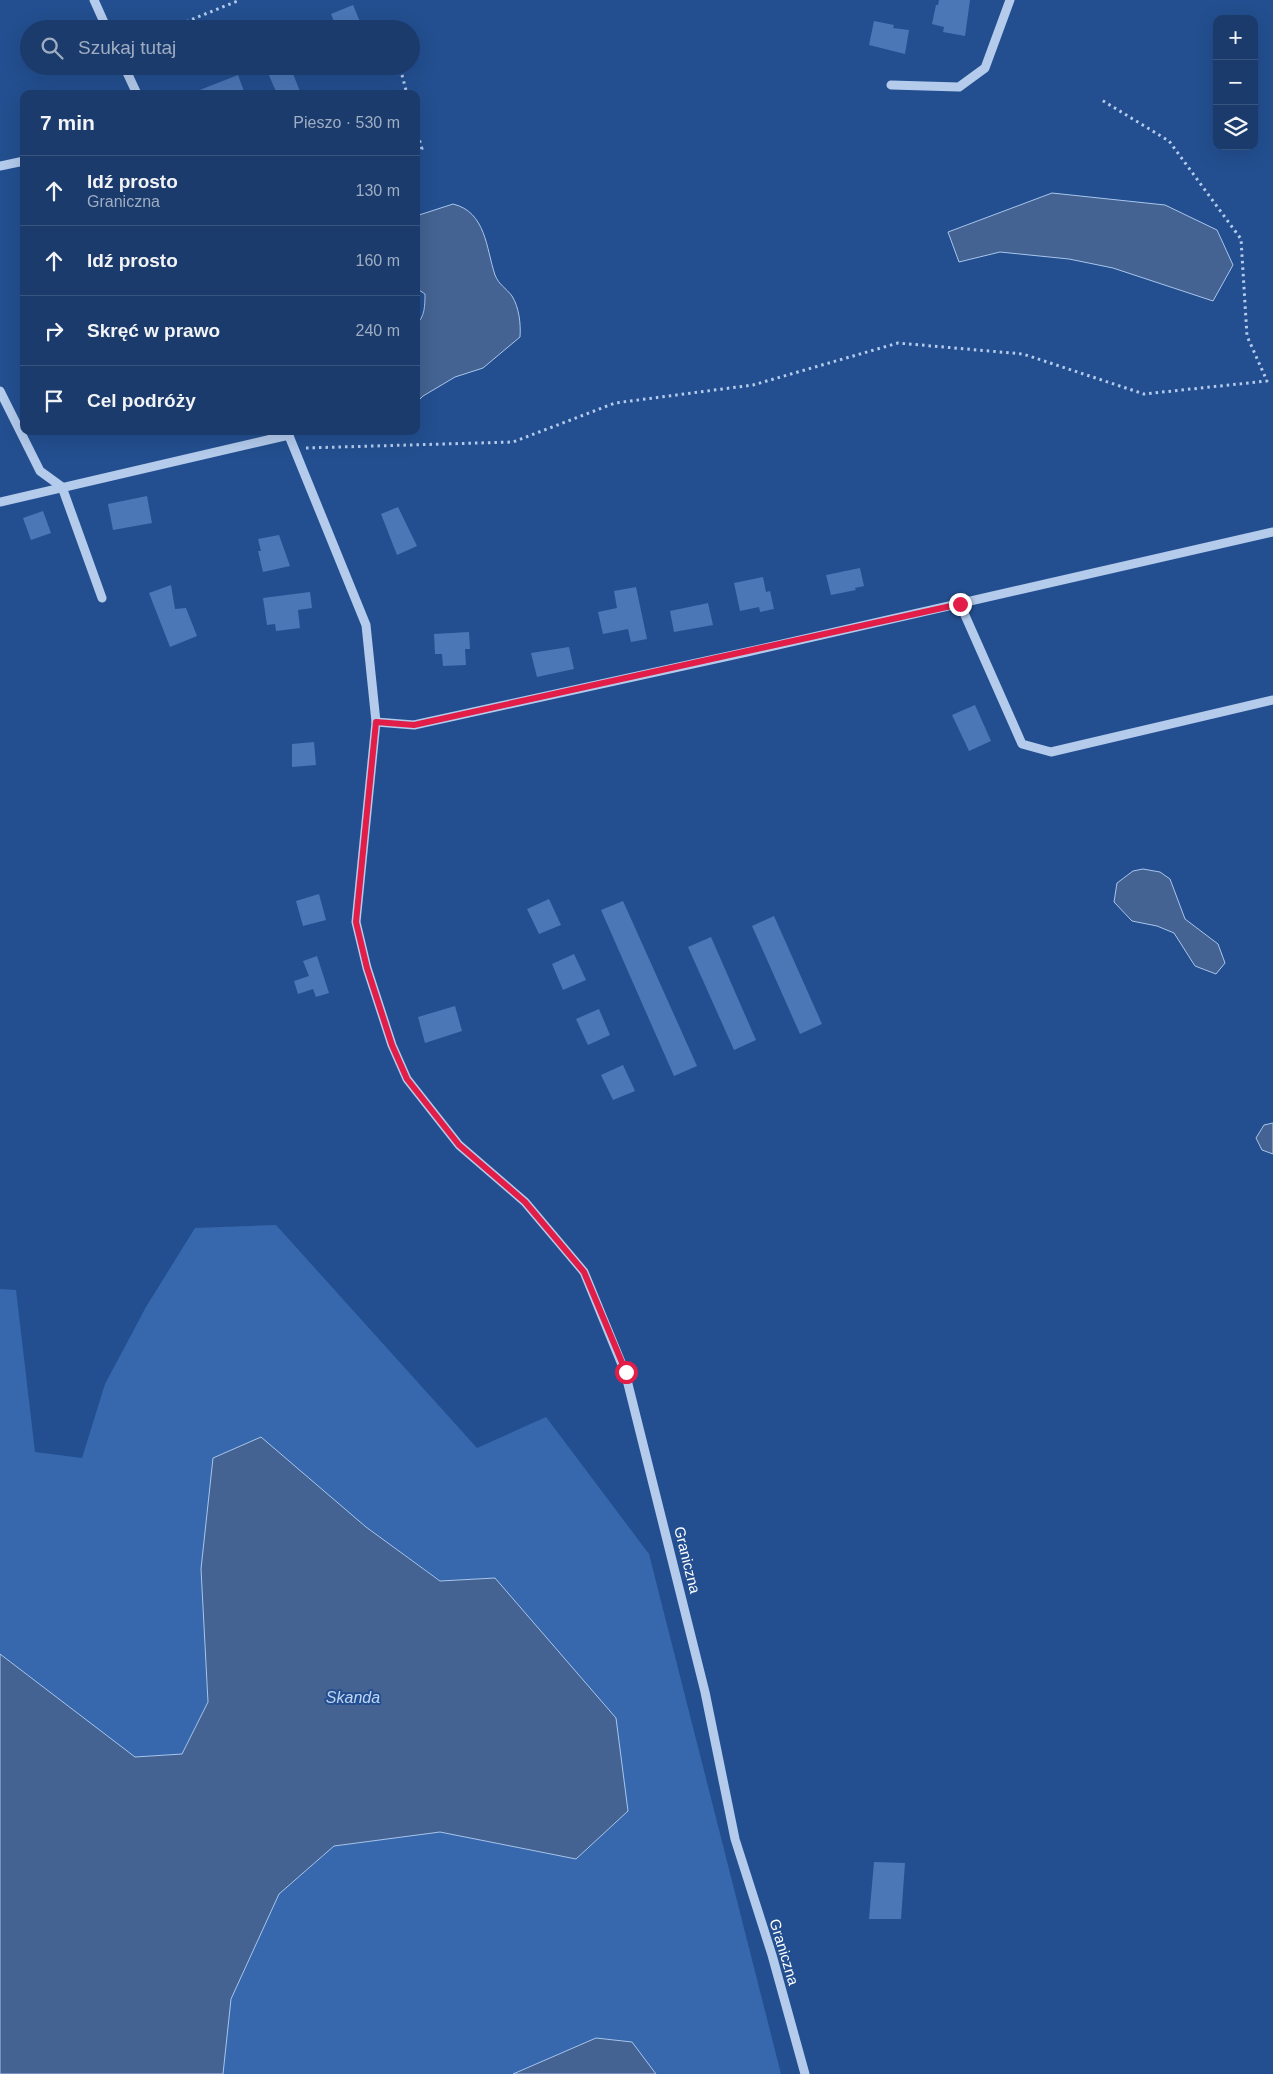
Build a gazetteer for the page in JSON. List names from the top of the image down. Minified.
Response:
{"streets":{"street":["Graniczna"]},"water":["Skanda"],"page":{"map_buttons":["+","−"],"search":"Szukaj tutaj","heading":["7 min","Pieszo · 530 m"],"list":[["Idź prosto","Graniczna","130 m"],["Idź prosto","160 m"],["Skręć w prawo","240 m"],"Cel podróży"]}}
